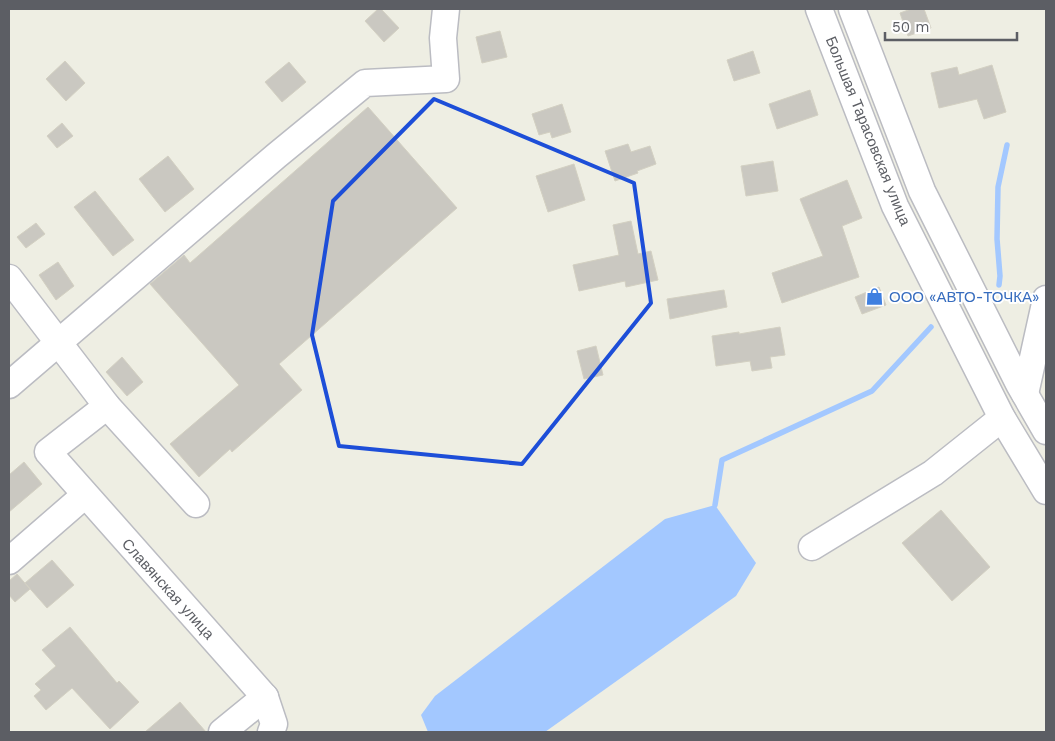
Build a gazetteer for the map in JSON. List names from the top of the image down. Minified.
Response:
{"streets":{"street":["Большая Тарасовская улица","Славянская улица"]},"places":{"shop":["ООО «АВТО-ТОЧКА»"]},"scale_bar":"50 m"}
